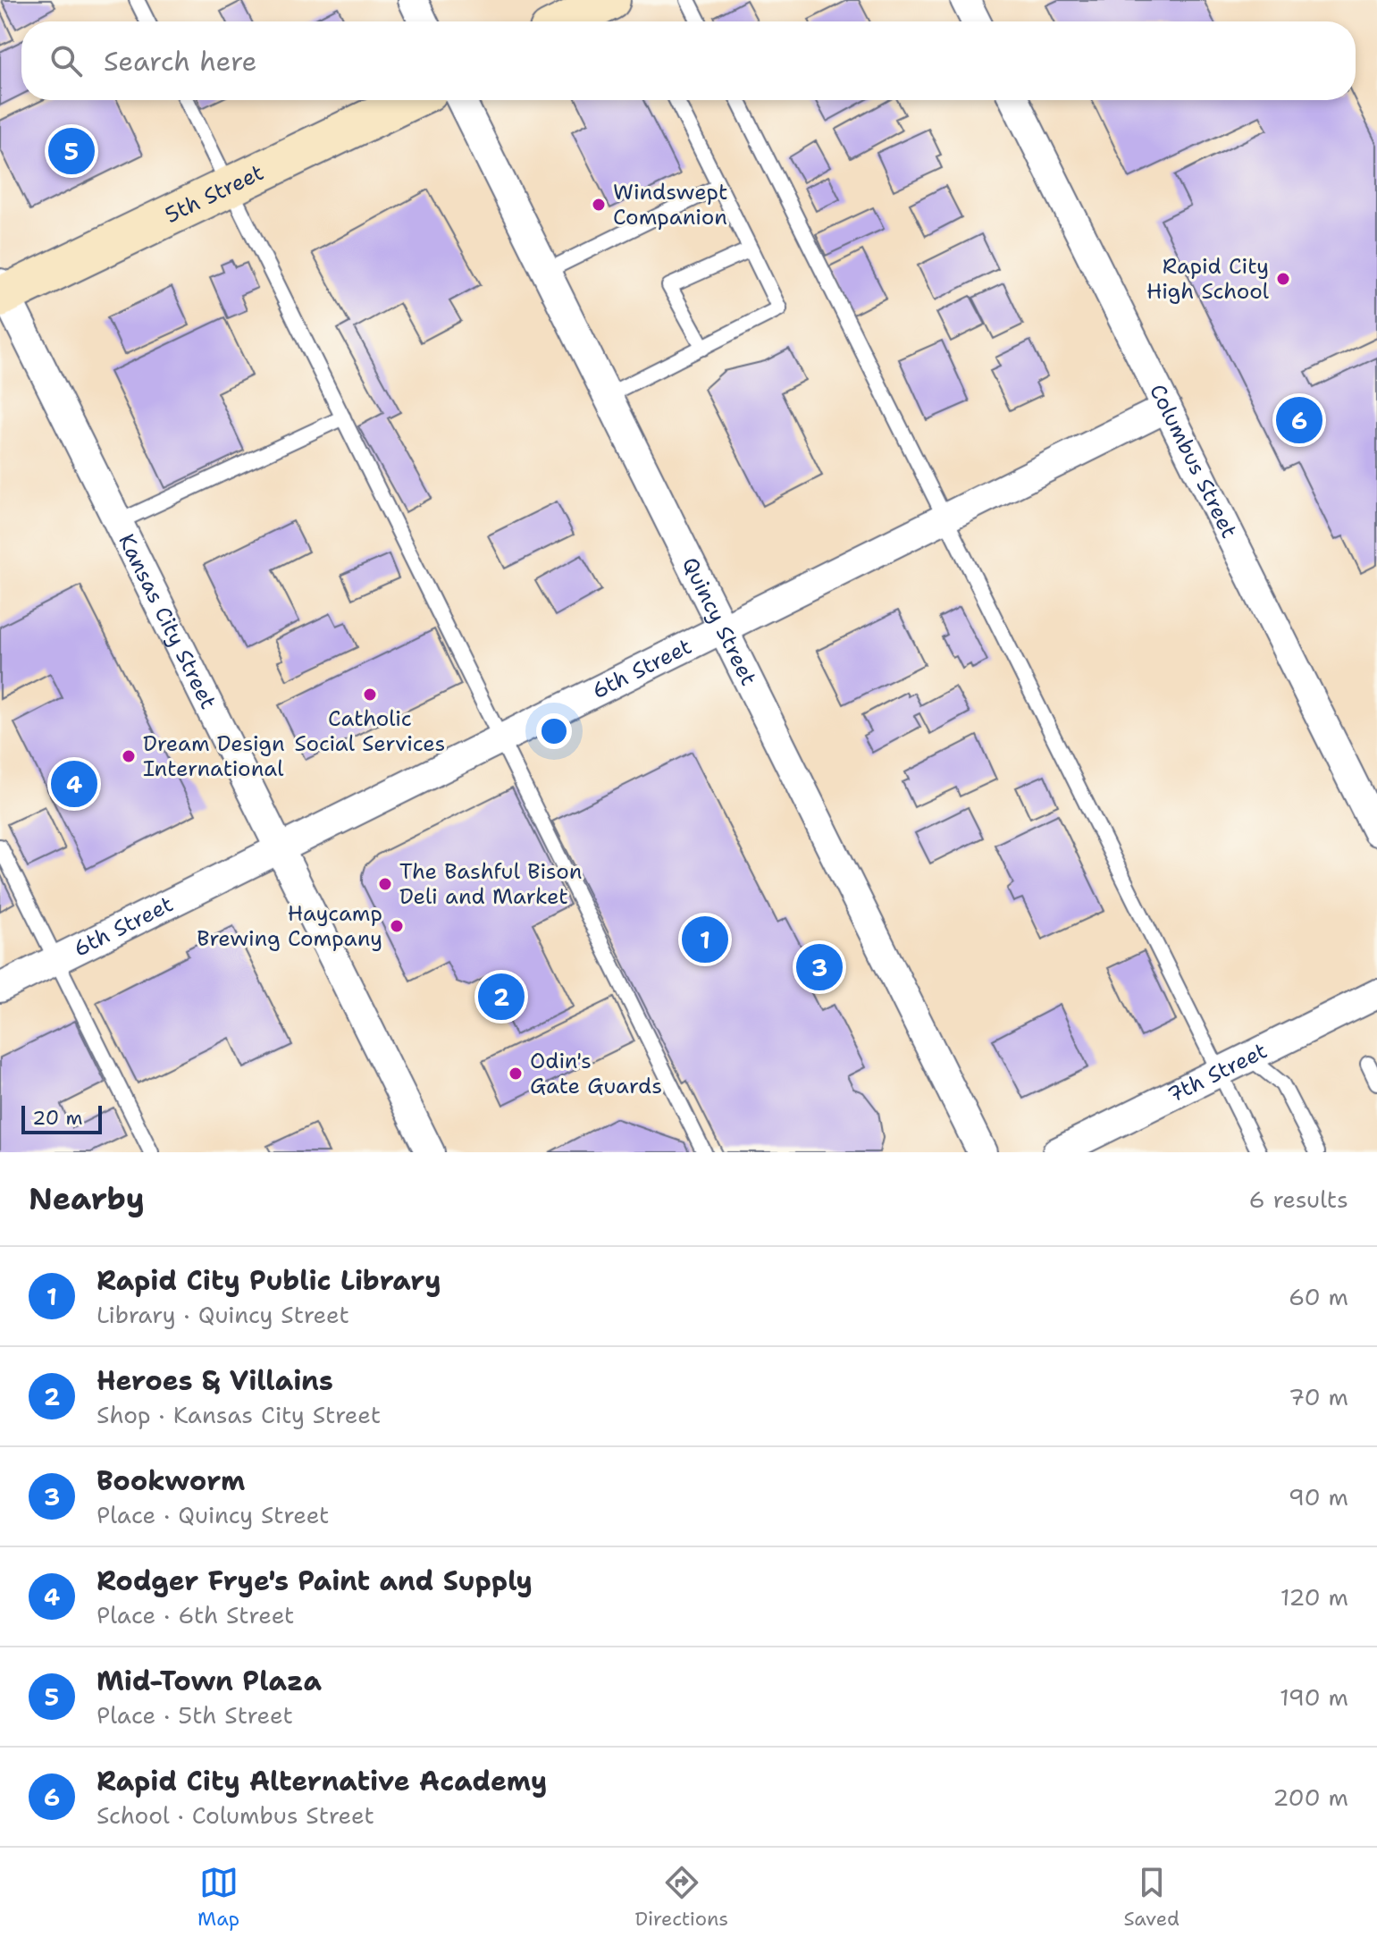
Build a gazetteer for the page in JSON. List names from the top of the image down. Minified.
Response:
{"streets":{"main road":["5th Street"],"street":["Columbus Street","Quincy Street","Kansas City Street","6th Street","7th Street"]},"crossings":[["5th Street","Kansas City Street"],["Columbus Street","6th Street"],["Quincy Street","6th Street"],["Kansas City Street","6th Street"]],"places":["Windswept Companion","Rapid City High School","Catholic Social Services","Dream Design International","The Bashful Bison Deli and Market","Haycamp Brewing Company","Odin's Gate Guards"],"scale_bar":"20 m","page":{"search":"Search here","pins":["5","6","4","1","3","2"],"scale":"20 m","heading":["Nearby","6 results"],"list":[{"mark":"1","name":"Rapid City Public Library","note":"Library · Quincy Street","value":"60 m"},{"mark":"2","name":"Heroes & Villains","note":"Shop · Kansas City Street","value":"70 m"},{"mark":"3","name":"Bookworm","note":"Place · Quincy Street","value":"90 m"},{"mark":"4","name":"Rodger Frye's Paint and Supply","note":"Place · 6th Street","value":"120 m"},{"mark":"5","name":"Mid-Town Plaza","note":"Place · 5th Street","value":"190 m"},{"mark":"6","name":"Rapid City Alternative Academy","note":"School · Columbus Street","value":"200 m"}],"nav":["Map","Directions","Saved"]}}
